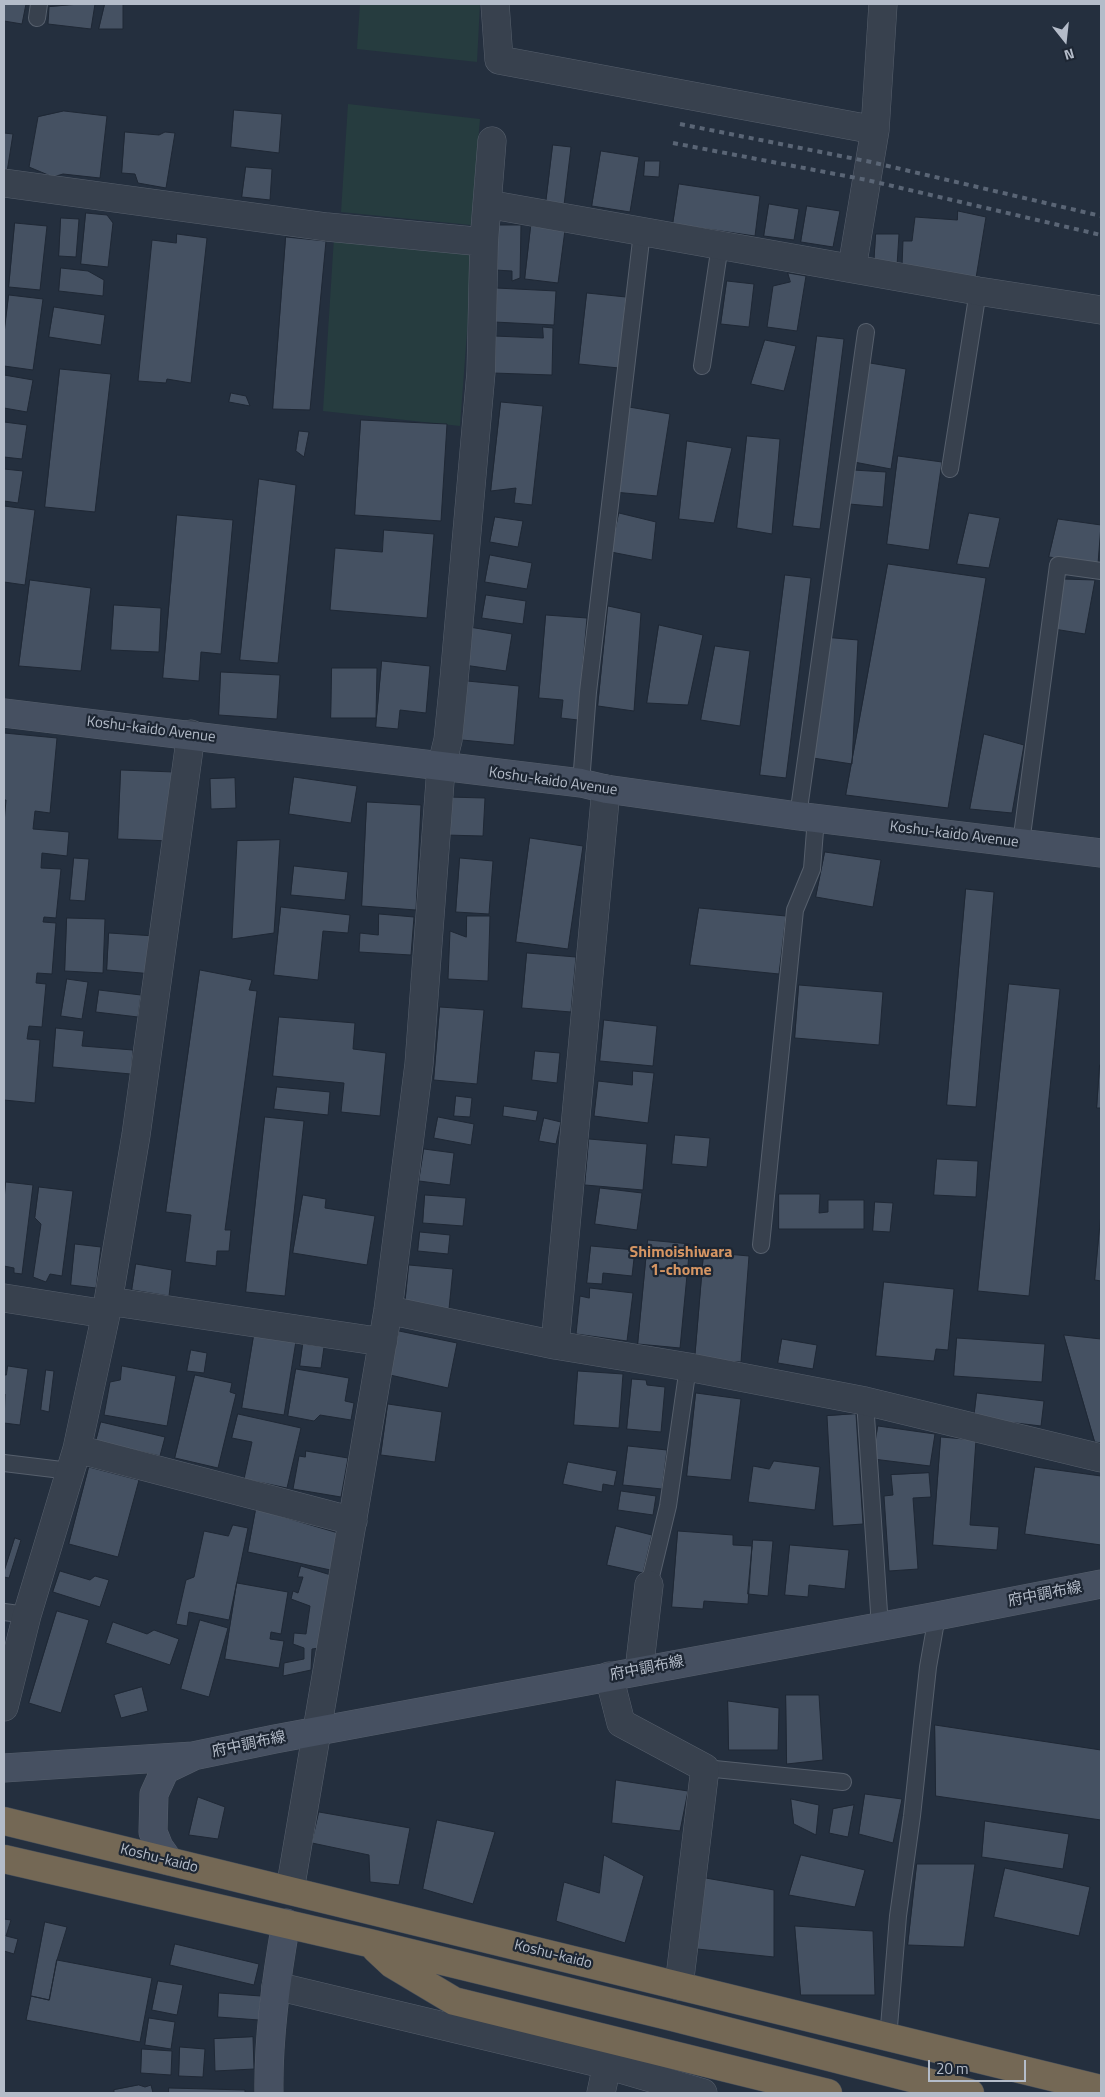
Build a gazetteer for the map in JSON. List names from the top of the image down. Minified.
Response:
{"streets":{"highway":["Koshu-kaido"],"main road":["Koshu-kaido Avenue","府中調布線"]},"districts":["Shimoishiwara 1-chome"],"scale_bar":"20 m","north":"bottom"}
